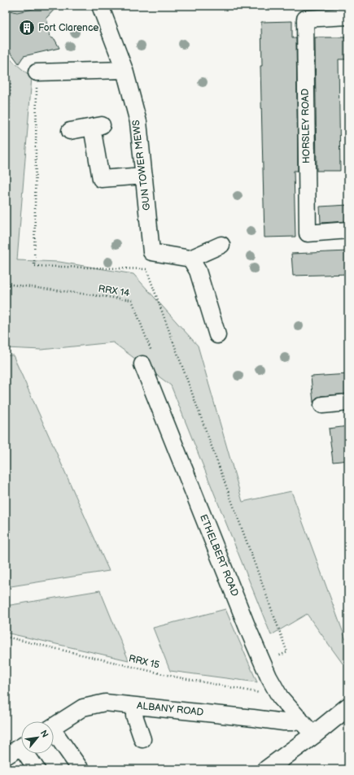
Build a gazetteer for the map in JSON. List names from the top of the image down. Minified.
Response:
{"streets":{"street":["HORSLEY ROAD","GUN TOWER MEWS","ETHELBERT ROAD","ALBANY ROAD"],"path":["RRX 14","RRX 15"]},"crossings":[["RRX 14","ETHELBERT ROAD"],["ETHELBERT ROAD","RRX 15"],["ETHELBERT ROAD","ALBANY ROAD"]],"places":{"building":["Fort Clarence"]},"north":"top right"}
